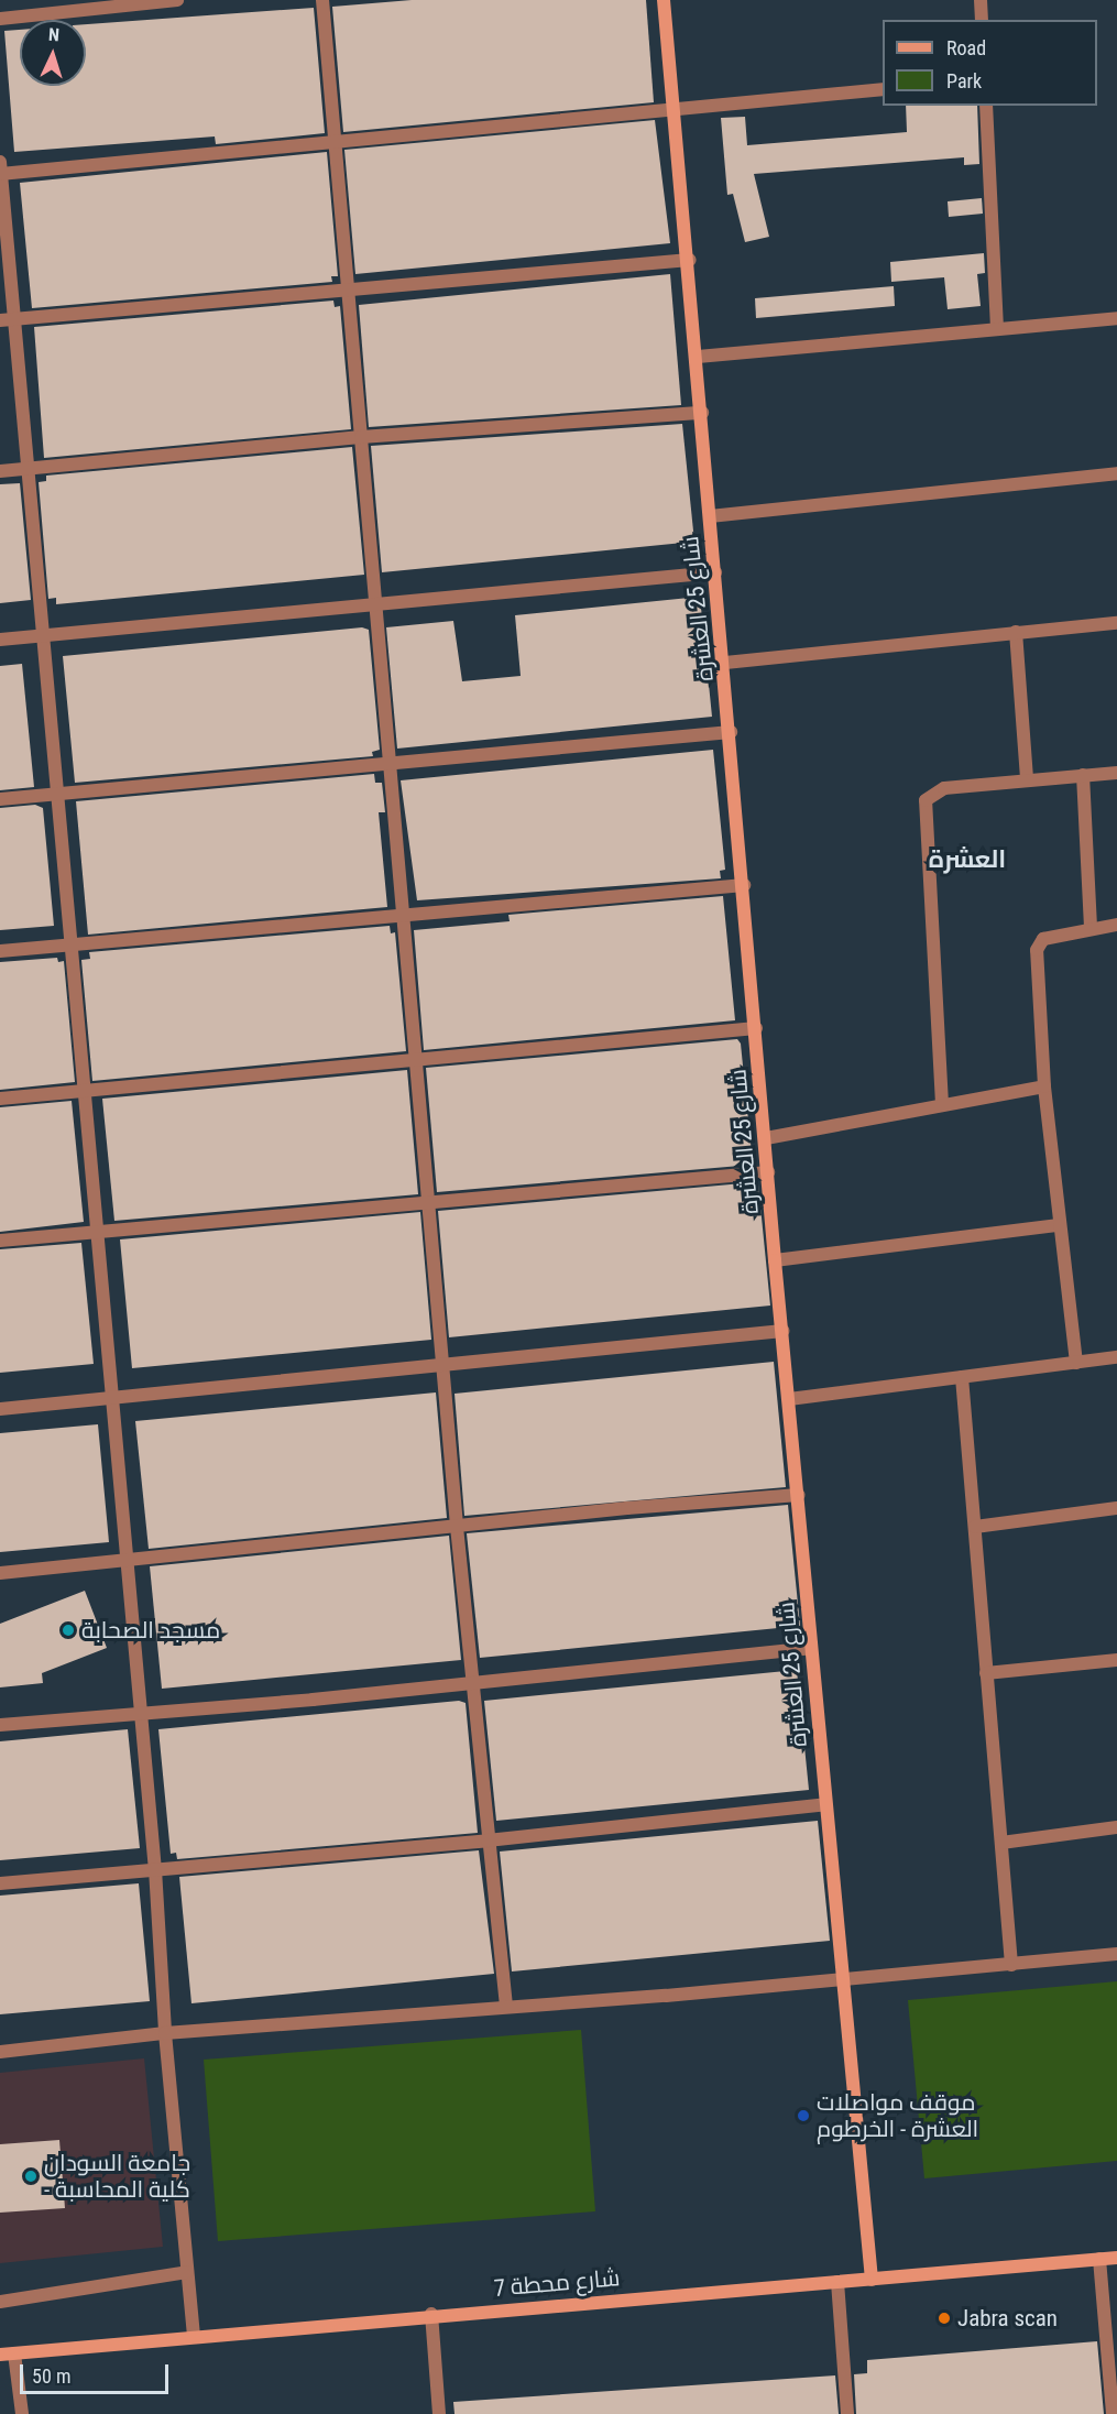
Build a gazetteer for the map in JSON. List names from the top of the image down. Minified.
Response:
{"streets":{"street":["شارع 25 العشرة","شارع محطة 7"]},"crossings":[["شارع 25 العشرة","شارع محطة 7"]],"districts":["العشرة"],"places":["مسجد الصحابة","موقف مواصلات العشرة - الخرطوم","جامعة السودان - كلية المحاسبة","Jabra scan"],"legend":["Road","Park"],"scale_bar":"50 m","north":"top"}
